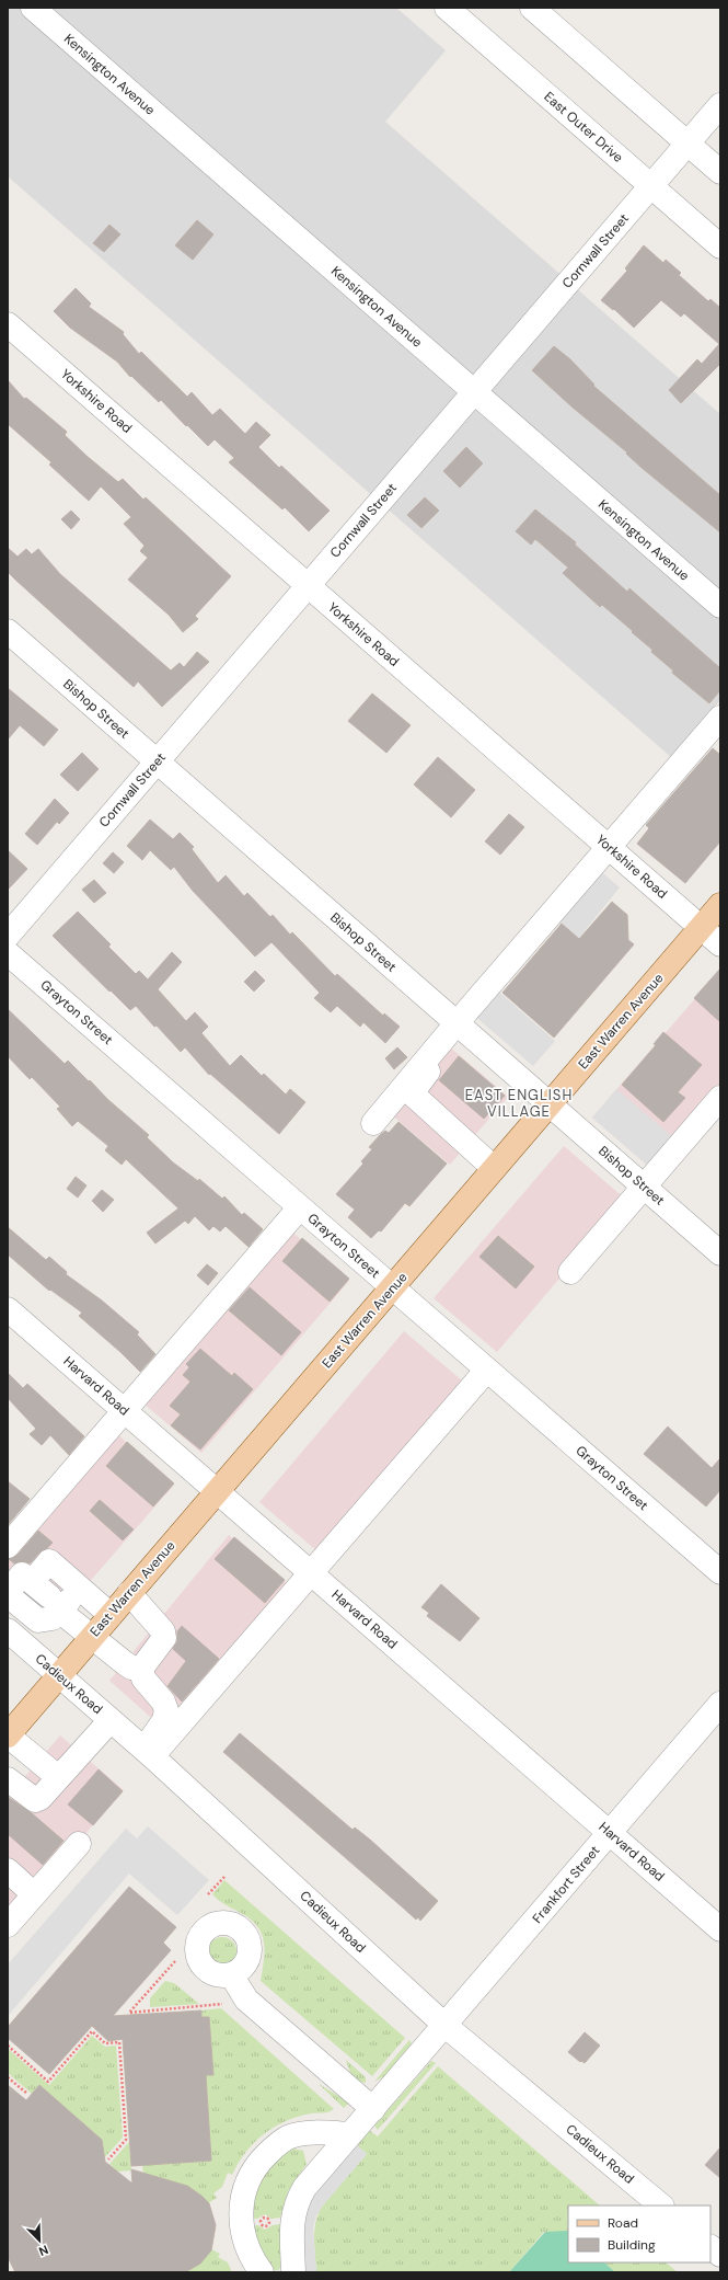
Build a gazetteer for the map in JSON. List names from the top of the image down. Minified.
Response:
{"streets":{"main road":["East Warren Avenue"],"street":["Kensington Avenue","East Outer Drive","Cornwall Street","Yorkshire Road","Bishop Street","Grayton Street","Harvard Road","Cadieux Road","Frankfort Street"]},"crossings":[["Kensington Avenue","Cornwall Street"],["East Outer Drive","Cornwall Street"],["Cornwall Street","Yorkshire Road"],["Cornwall Street","Bishop Street"],["Yorkshire Road","East Warren Avenue"],["Bishop Street","East Warren Avenue"],["Grayton Street","East Warren Avenue"],["East Warren Avenue","Harvard Road"],["East Warren Avenue","Cadieux Road"],["Harvard Road","Frankfort Street"],["Cadieux Road","Frankfort Street"]],"districts":["EAST ENGLISH VILLAGE"],"legend":["Road","Building"],"north":"bottom right"}
